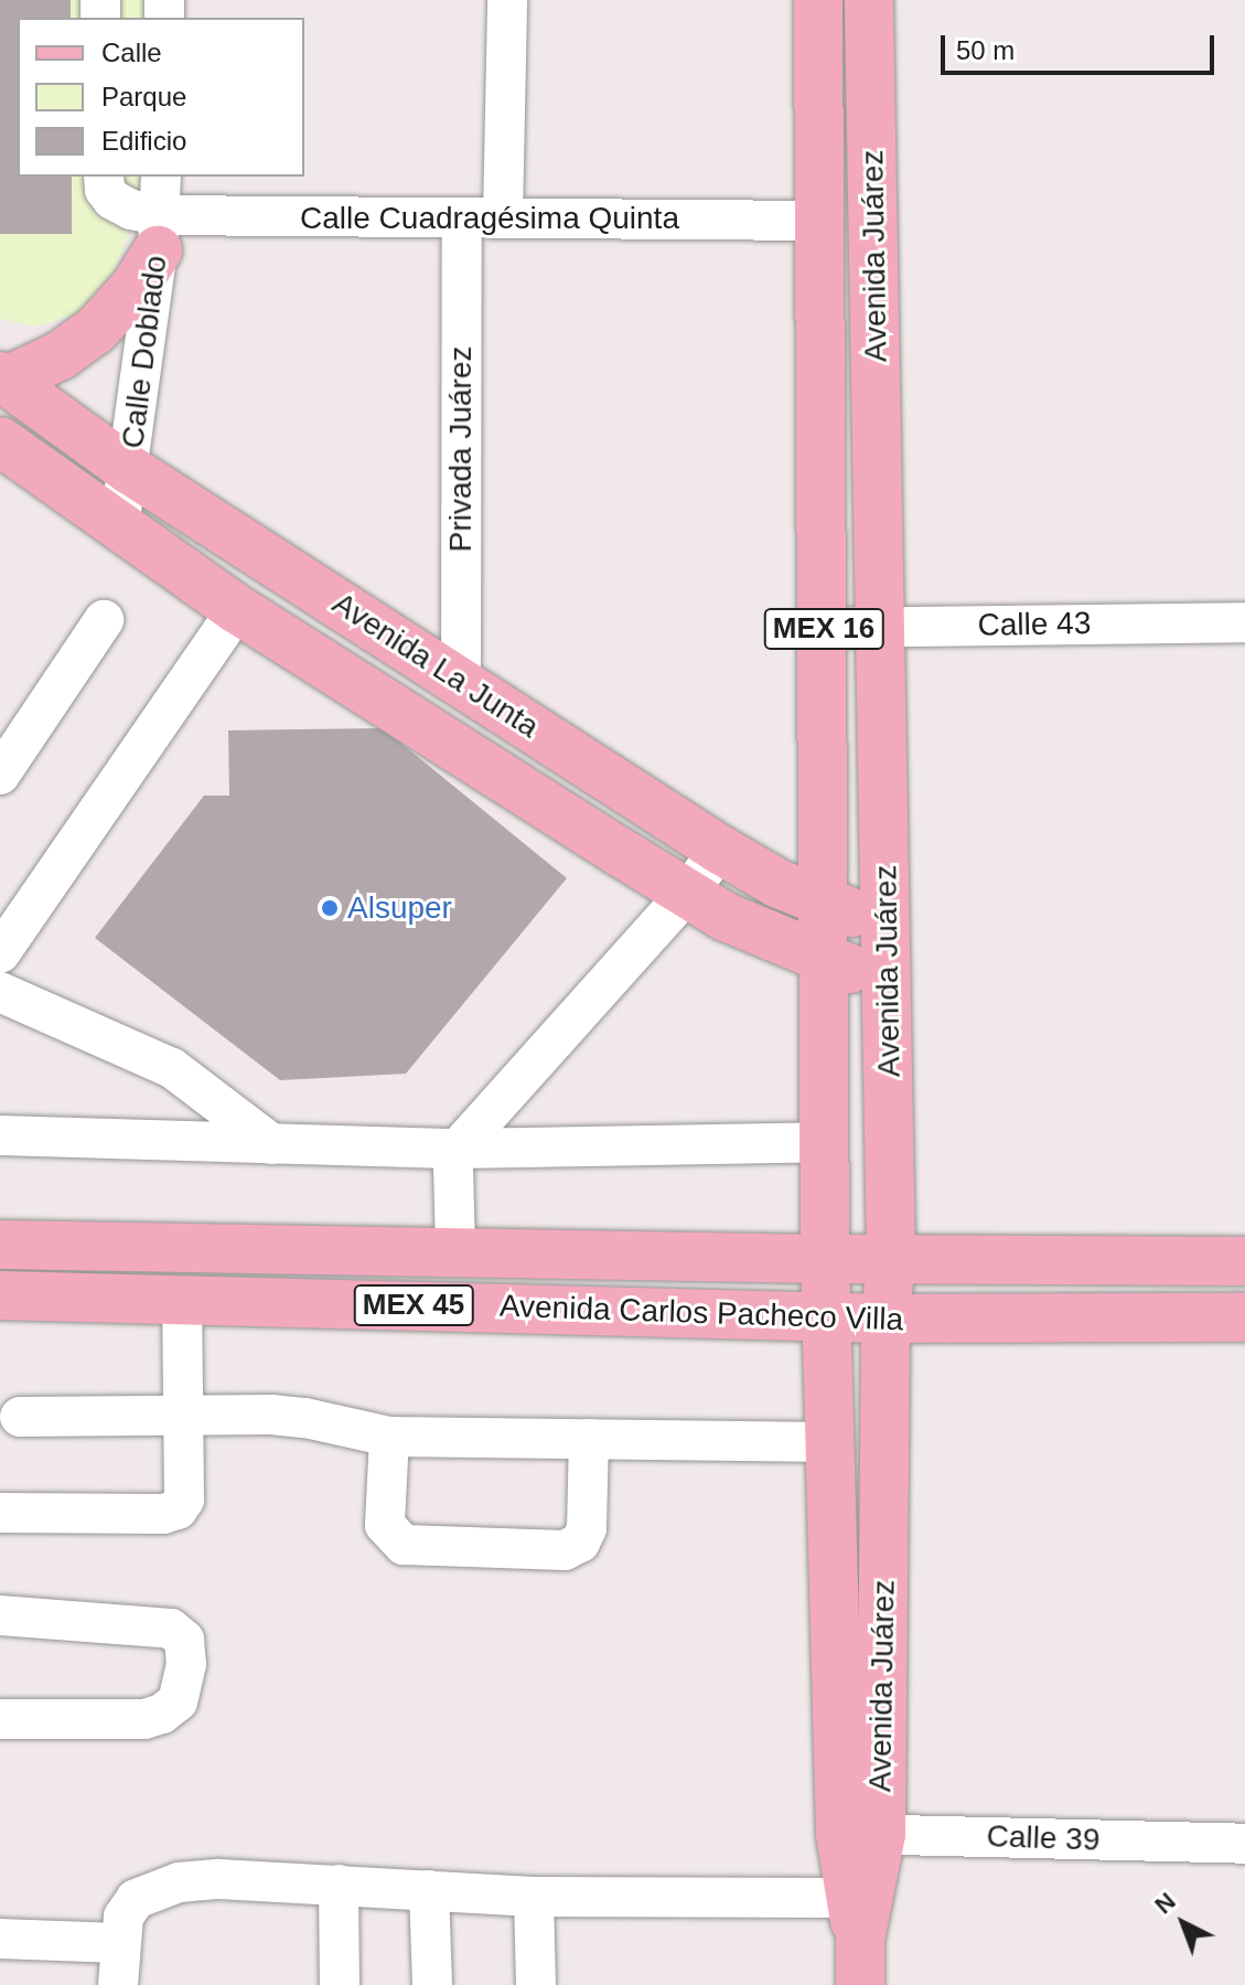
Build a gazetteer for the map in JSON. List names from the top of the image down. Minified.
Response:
{"streets":{"main road":["Avenida Juárez","MEX 16","Avenida La Junta","MEX 45","Avenida Carlos Pacheco Villa"],"street":["Calle Cuadragésima Quinta","Calle Doblado","Privada Juárez","Calle 43","Calle 39"]},"crossings":[["Calle Cuadragésima Quinta","Avenida Juárez"],["Calle Cuadragésima Quinta","Calle Doblado"],["Calle Cuadragésima Quinta","Privada Juárez"],["Avenida Juárez","Calle 43"],["Avenida Juárez","Avenida La Junta"],["Avenida Juárez","Avenida Carlos Pacheco Villa"],["Avenida Juárez","Calle 39"],["Calle Doblado","Avenida La Junta"],["Privada Juárez","Avenida La Junta"]],"places":["Alsuper"],"legend":["Calle","Parque","Edificio"],"scale_bar":"50 m","north":"top left"}
